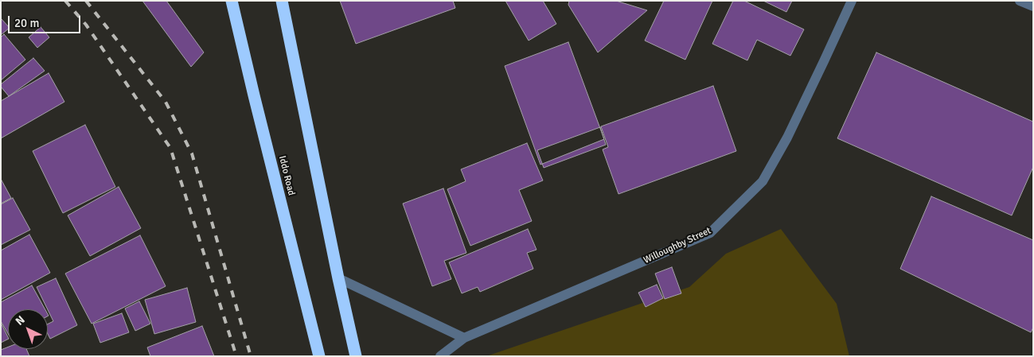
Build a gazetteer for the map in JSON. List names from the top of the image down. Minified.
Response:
{"streets":{"highway":["Iddo Road"],"street":["Willoughby Street"]},"scale_bar":"20 m","north":"top left"}
